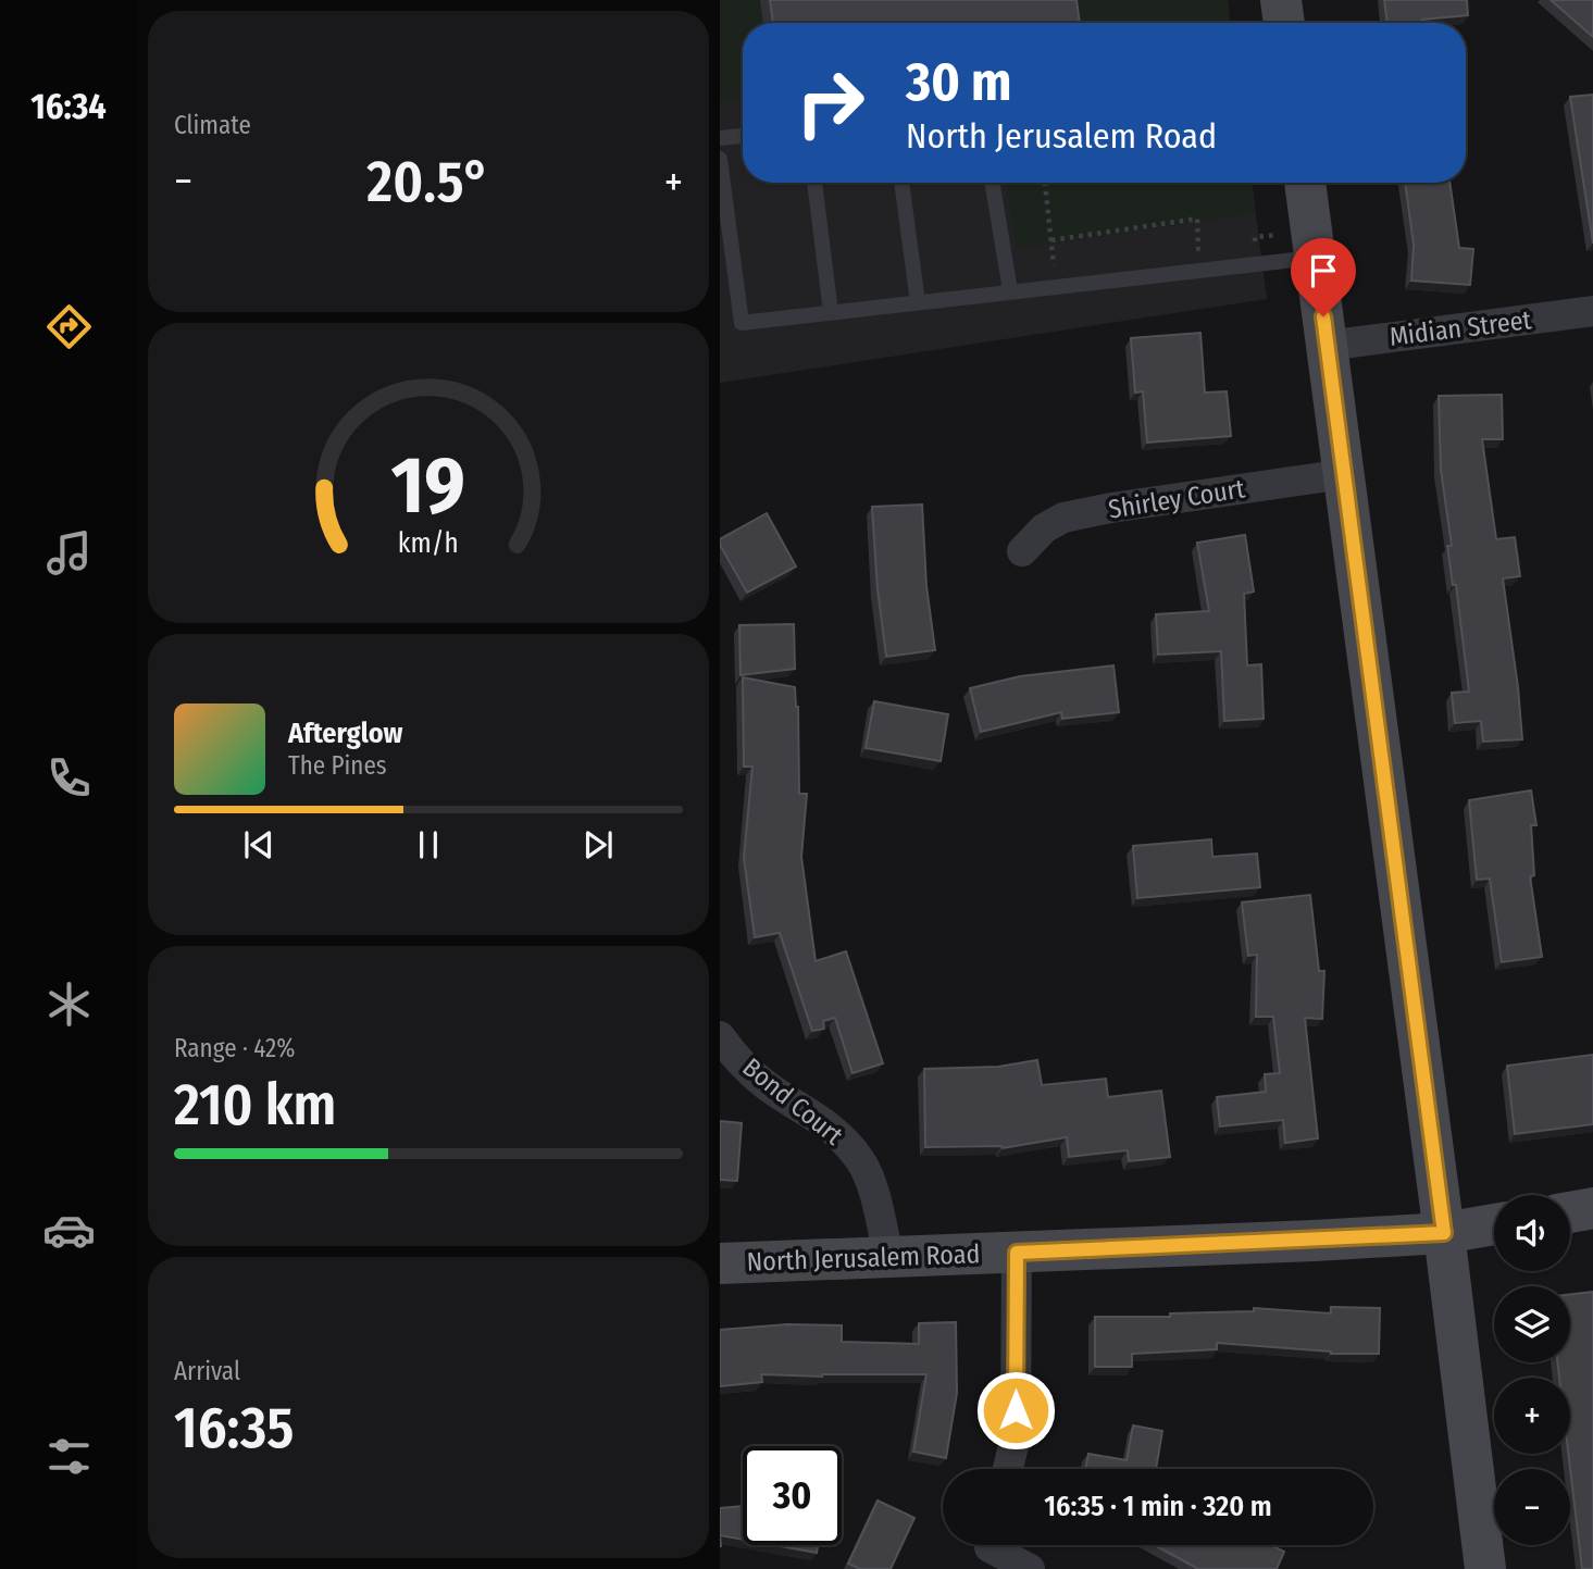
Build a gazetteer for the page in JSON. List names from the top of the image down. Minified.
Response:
{"streets":{"main road":["North Jerusalem Road"],"street":["Midian Street","Shirley Court","Bond Court"]},"crossings":[["Bond Court","North Jerusalem Road"]],"page":{"tabs":"16:34","tile":["Climate",["Range · 42%","210 km"],["Arrival","16:35"]],"turn":["30 m","North Jerusalem Road"],"heat":["−","20.5°","+"],"song":["Afterglow","The Pines"],"map_buttons":["+","−"],"limit":"30","trip":"16:35 · 1 min · 320 m","gauge":["19","km/h"]}}
